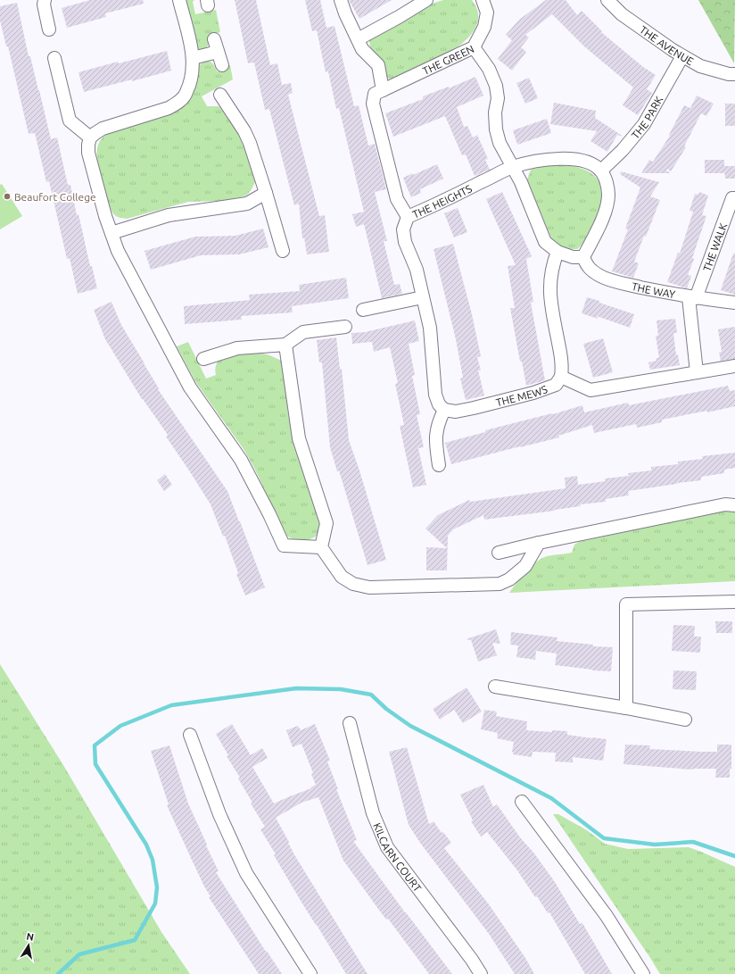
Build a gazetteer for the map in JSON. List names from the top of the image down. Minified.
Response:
{"streets":{"street":["THE AVENUE","THE GREEN","THE PARK","THE HEIGHTS","THE WALK","THE WAY","THE MEWS","KILCARN COURT"]},"crossings":[["THE AVENUE","THE PARK"],["THE GREEN","THE HEIGHTS"],["THE HEIGHTS","THE MEWS"],["THE WALK","THE WAY"]],"places":["Beaufort College"],"north":"top"}
